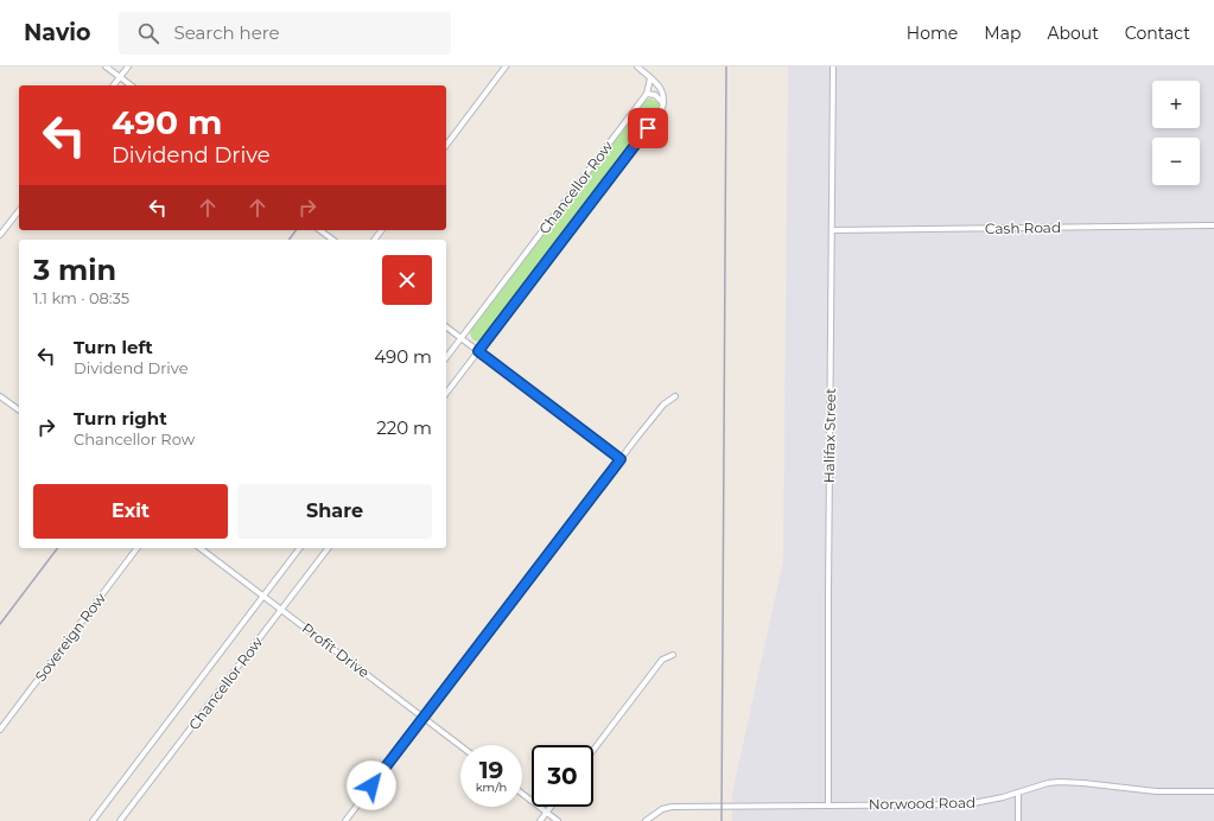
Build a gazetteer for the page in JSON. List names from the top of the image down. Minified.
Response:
{"streets":{"street":["Chancellor Row","Cash Road","Halifax Street","Sovereign Row","Profit Drive","Norwood Road"]},"crossings":[["Chancellor Row","Profit Drive"],["Cash Road","Halifax Street"],["Halifax Street","Norwood Road"]],"page":{"header":"Navio","search":"Search here","nav":["Home","Map","About","Contact"],"map_buttons":["+","−"],"turn":["490 m","Dividend Drive"],"heading":["3 min","1.1 km · 08:35"],"list":[{"name":"Turn left","note":"Dividend Drive","value":"490 m"},{"name":"Turn right","note":"Chancellor Row","value":"220 m"}],"buttons":["Exit","Share"],"speed":"19 km/h","limit":"30"}}
